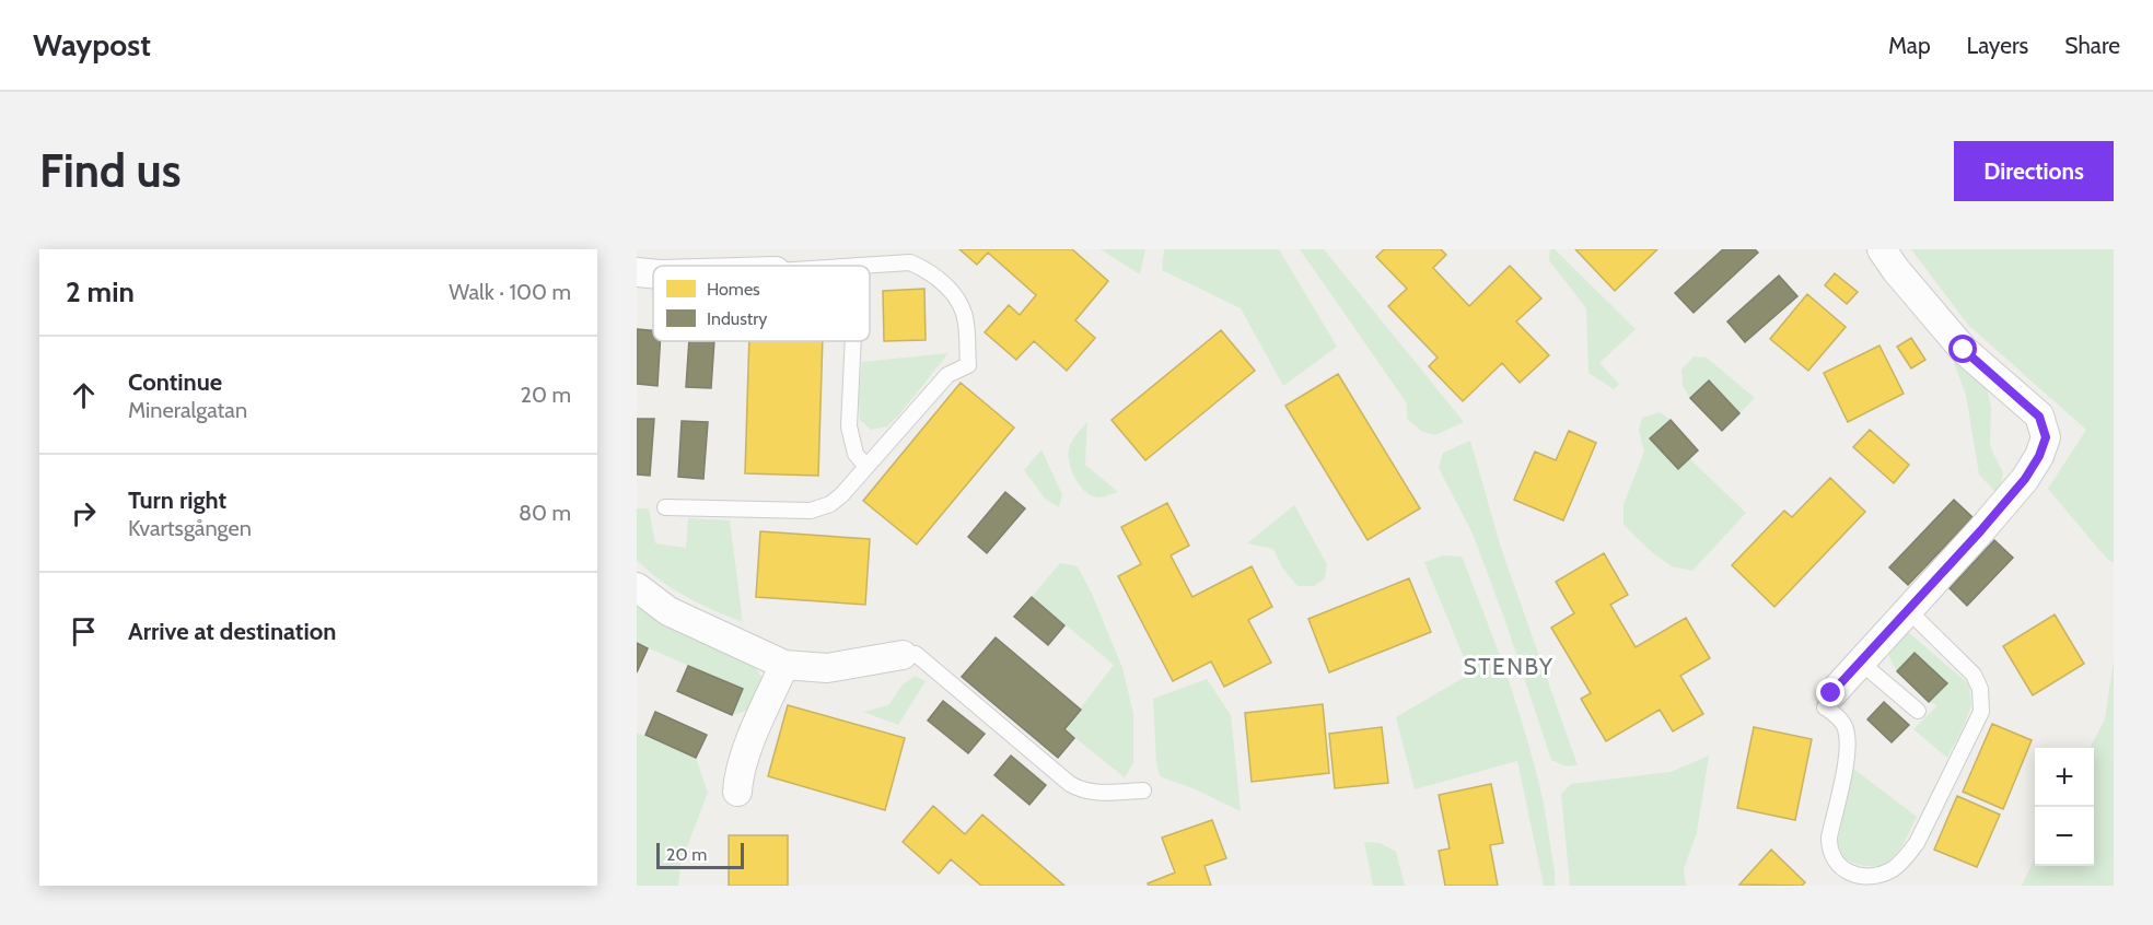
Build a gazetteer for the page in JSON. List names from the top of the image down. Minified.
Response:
{"districts":["STENBY"],"legend":["Homes","Industry"],"scale_bar":"20 m","page":{"header":"Waypost","nav":["Map","Layers","Share"],"buttons":"Directions","title":"Find us","heading":["2 min","Walk · 100 m"],"list":[["Continue","Mineralgatan","20 m"],["Turn right","Kvartsgången","80 m"],"Arrive at destination"],"map_buttons":["+","−"],"scale":"20 m"}}
